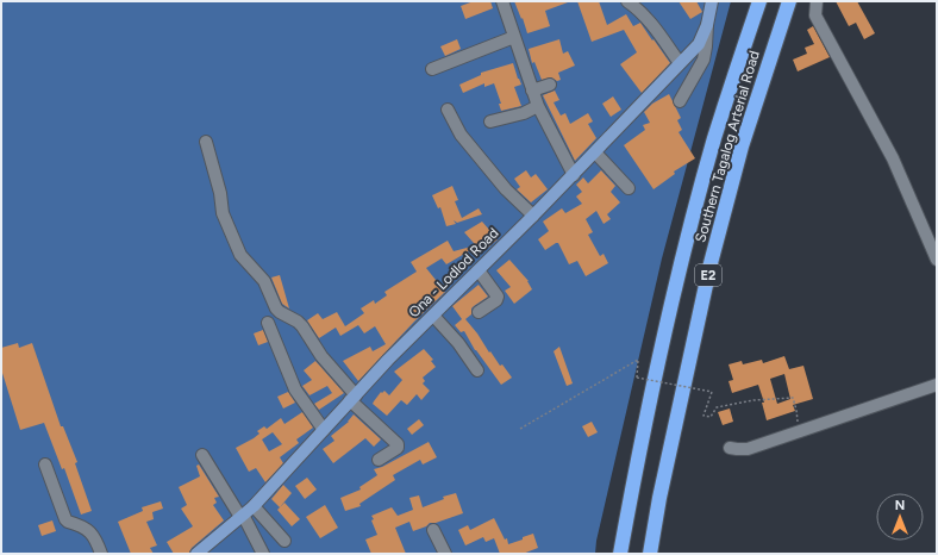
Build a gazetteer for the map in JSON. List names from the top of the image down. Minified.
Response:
{"streets":{"highway":["Southern Tagalog Arterial Road","E2"],"main road":["Ona - Lodlod Road"]},"north":"top"}
